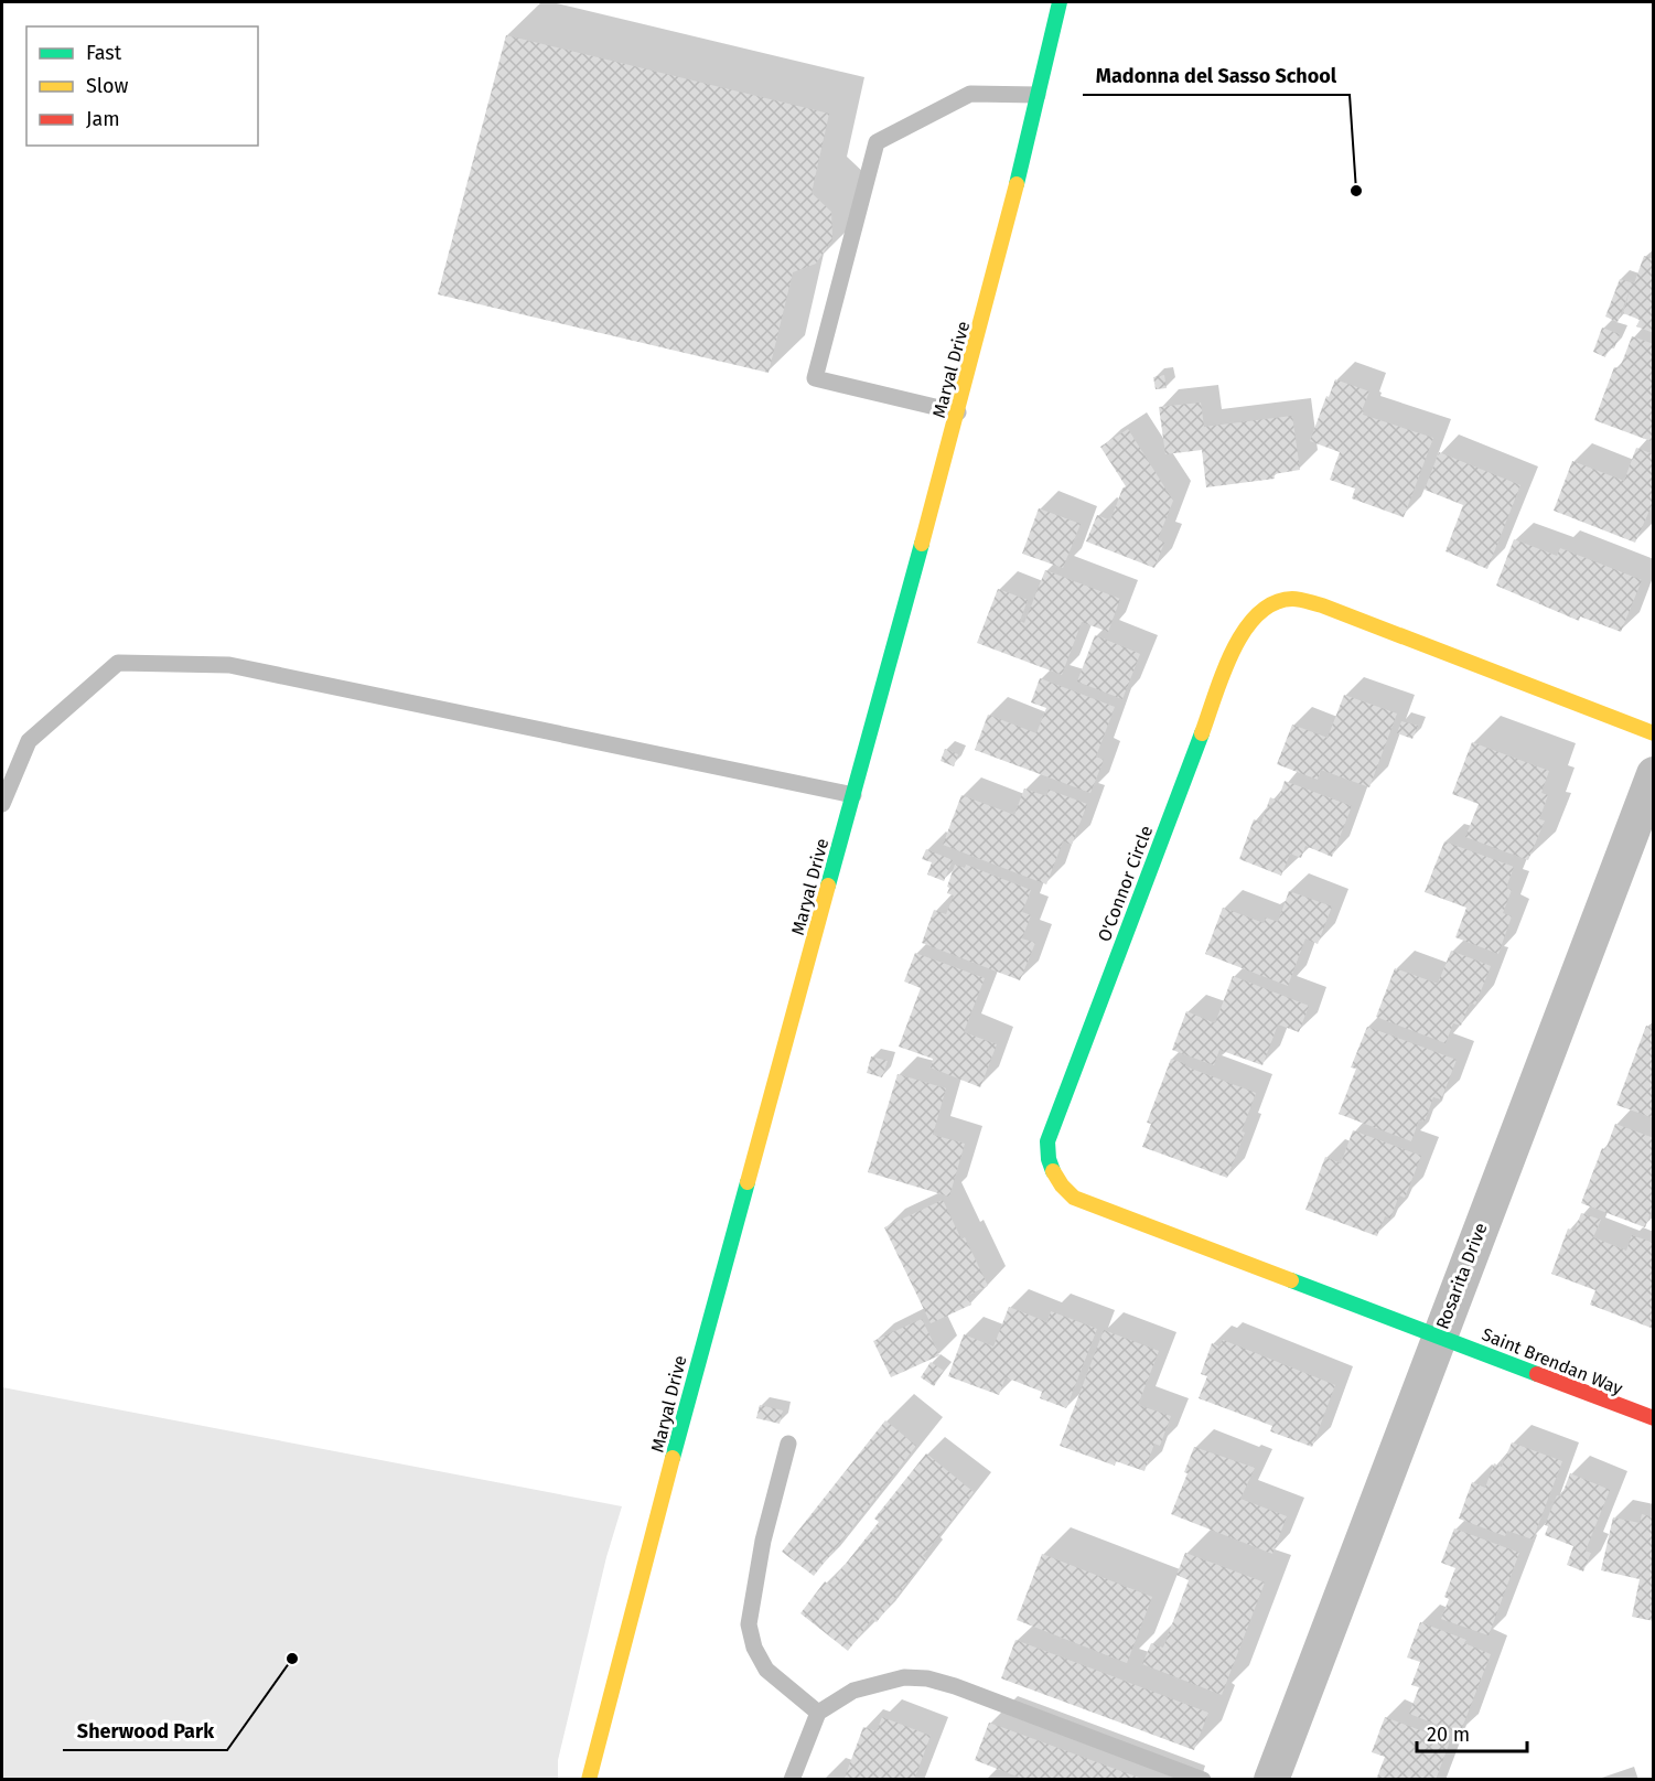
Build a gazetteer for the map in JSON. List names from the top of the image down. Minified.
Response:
{"streets":{"street":["Maryal Drive","O'Connor Circle","Rosarita Drive","Saint Brendan Way"]},"crossings":[["O'Connor Circle","Rosarita Drive"],["O'Connor Circle","Saint Brendan Way"],["Rosarita Drive","Saint Brendan Way"]],"places":["Madonna del Sasso School","Sherwood Park"],"legend":["Fast","Slow","Jam"],"scale_bar":"20 m"}
